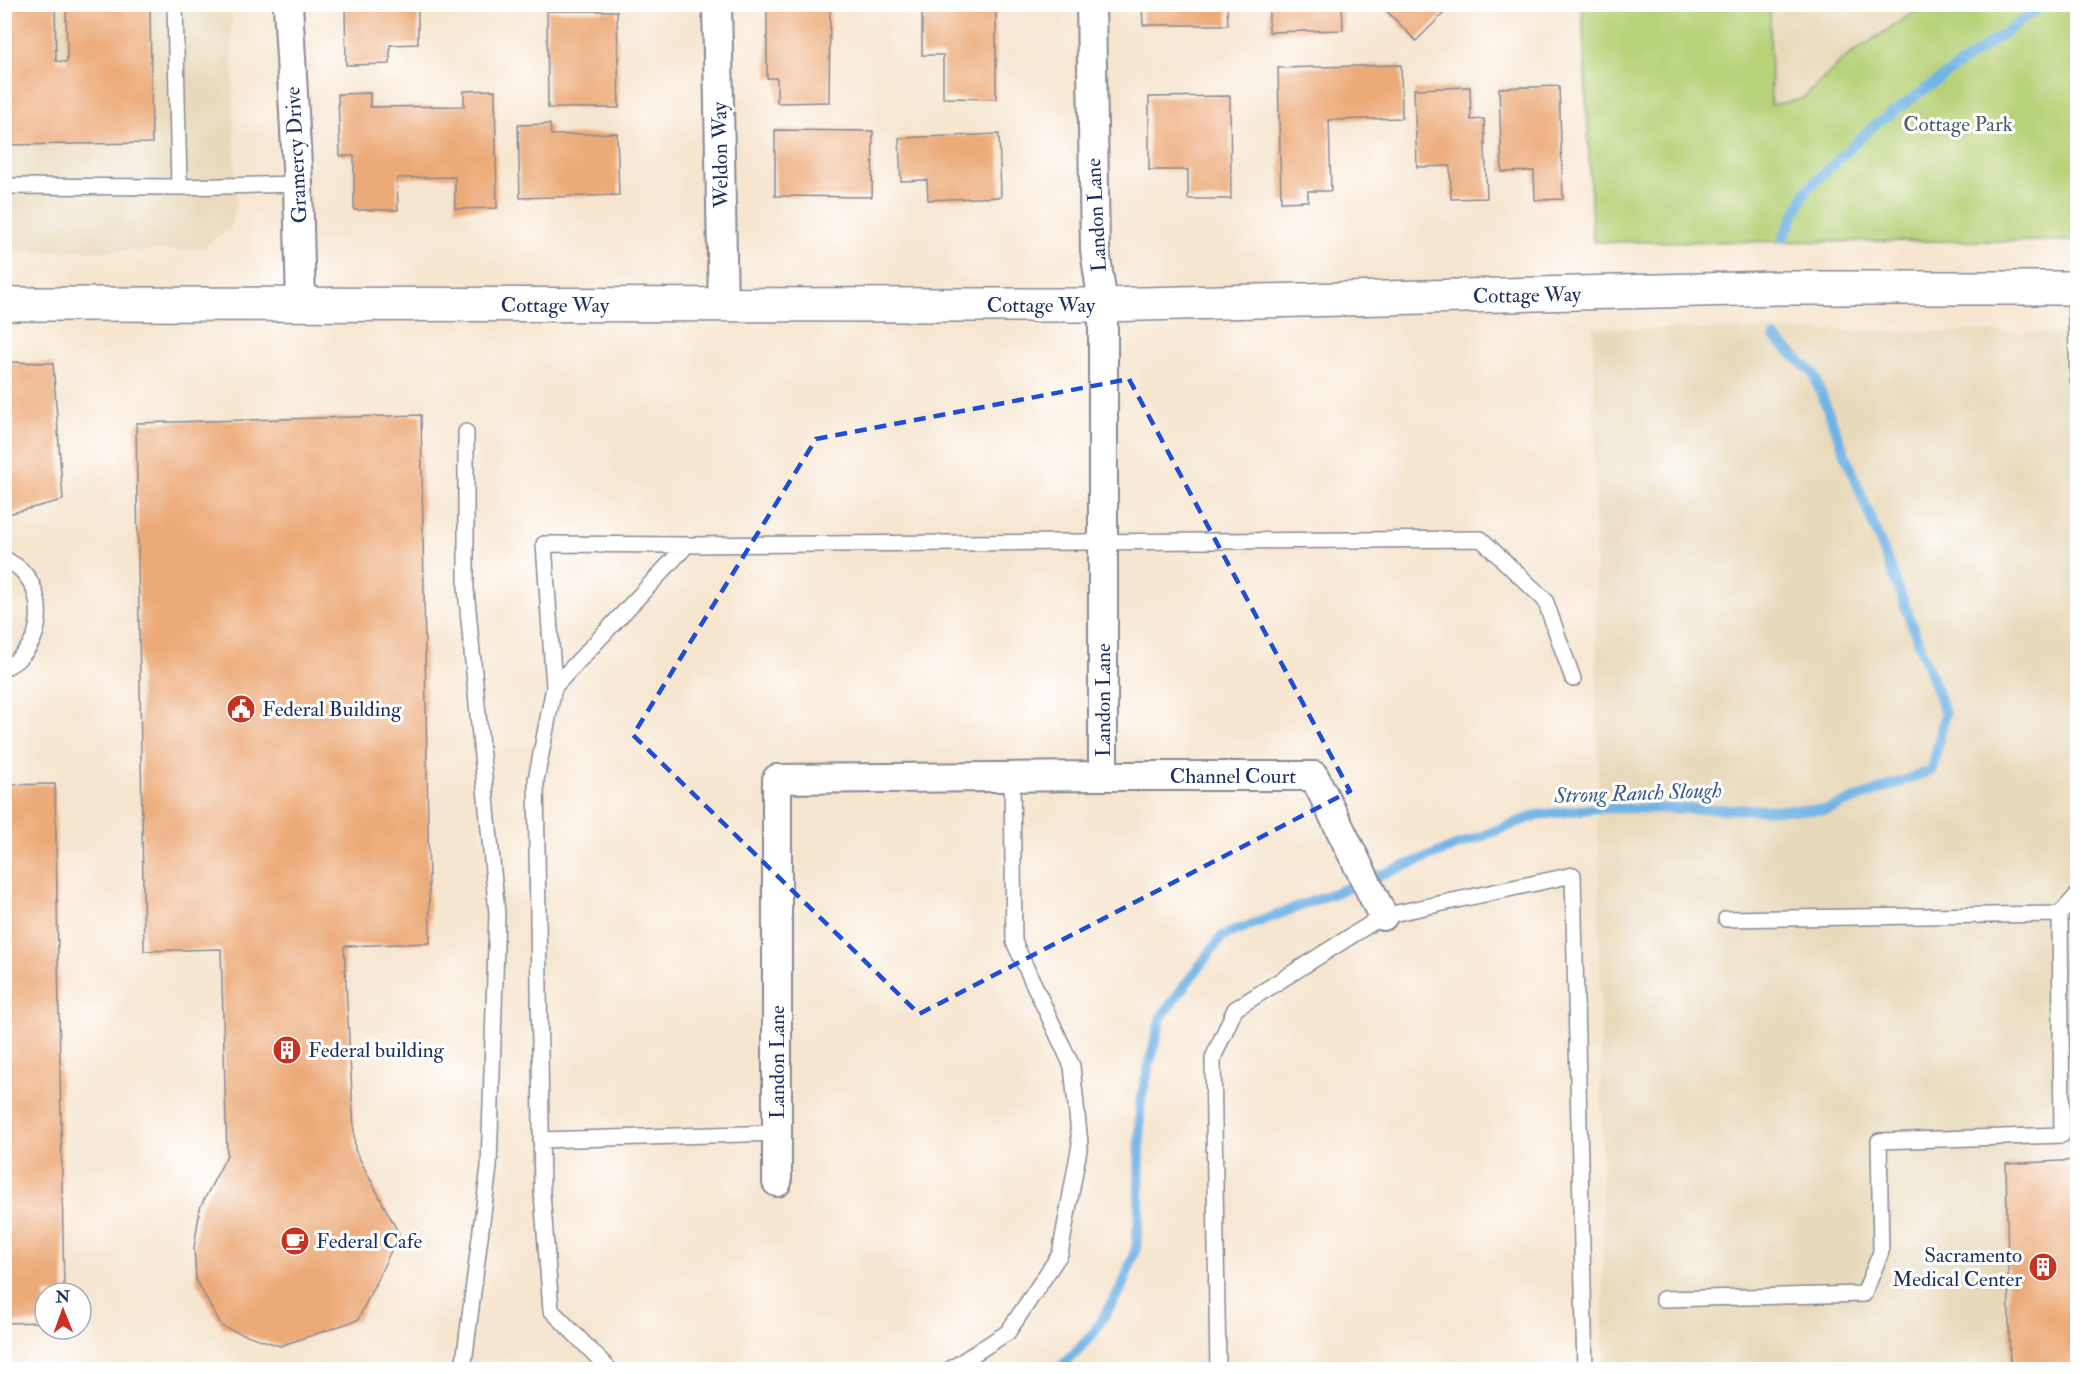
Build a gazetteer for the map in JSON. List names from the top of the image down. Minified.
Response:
{"streets":{"street":["Gramercy Drive","Weldon Way","Landon Lane","Cottage Way","Channel Court"]},"crossings":[["Gramercy Drive","Cottage Way"],["Weldon Way","Cottage Way"],["Landon Lane","Cottage Way"],["Landon Lane","Channel Court"]],"water":["Strong Ranch Slough"],"parks":["Cottage Park"],"places":{"public building":["Federal Building"],"building":["Federal building","Sacramento Medical Center"],"cafe":["Federal Cafe"]},"north":"top"}
